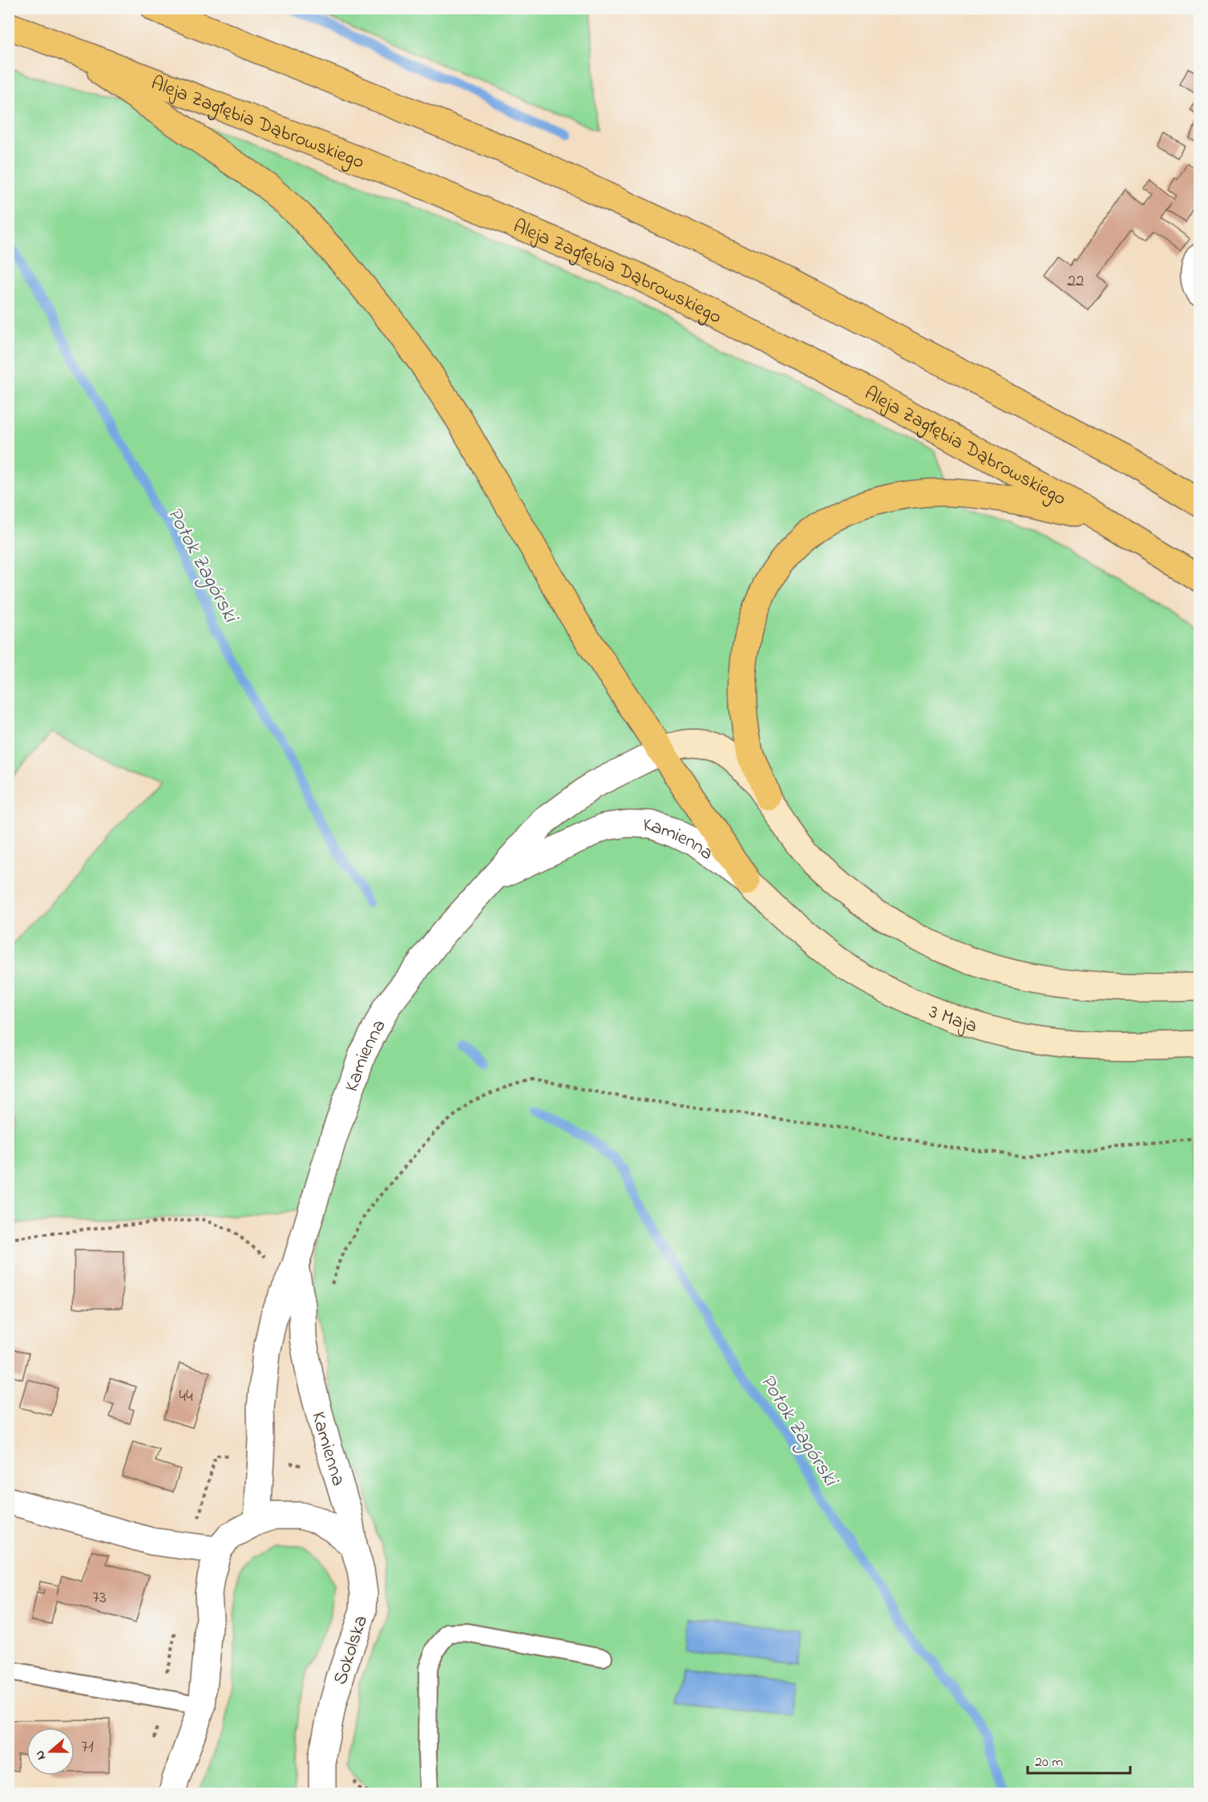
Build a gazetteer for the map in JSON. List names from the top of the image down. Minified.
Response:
{"streets":{"main road":["Aleja Zagłębia Dąbrowskiego","3 Maja"],"street":["Kamienna","Sokolska"]},"crossings":[["Kamienna","3 Maja"],["Kamienna","Sokolska"]],"water":["Potok Zagórski"],"house_numbers":["22","44","73","71"],"scale_bar":"20 m","north":"left"}
